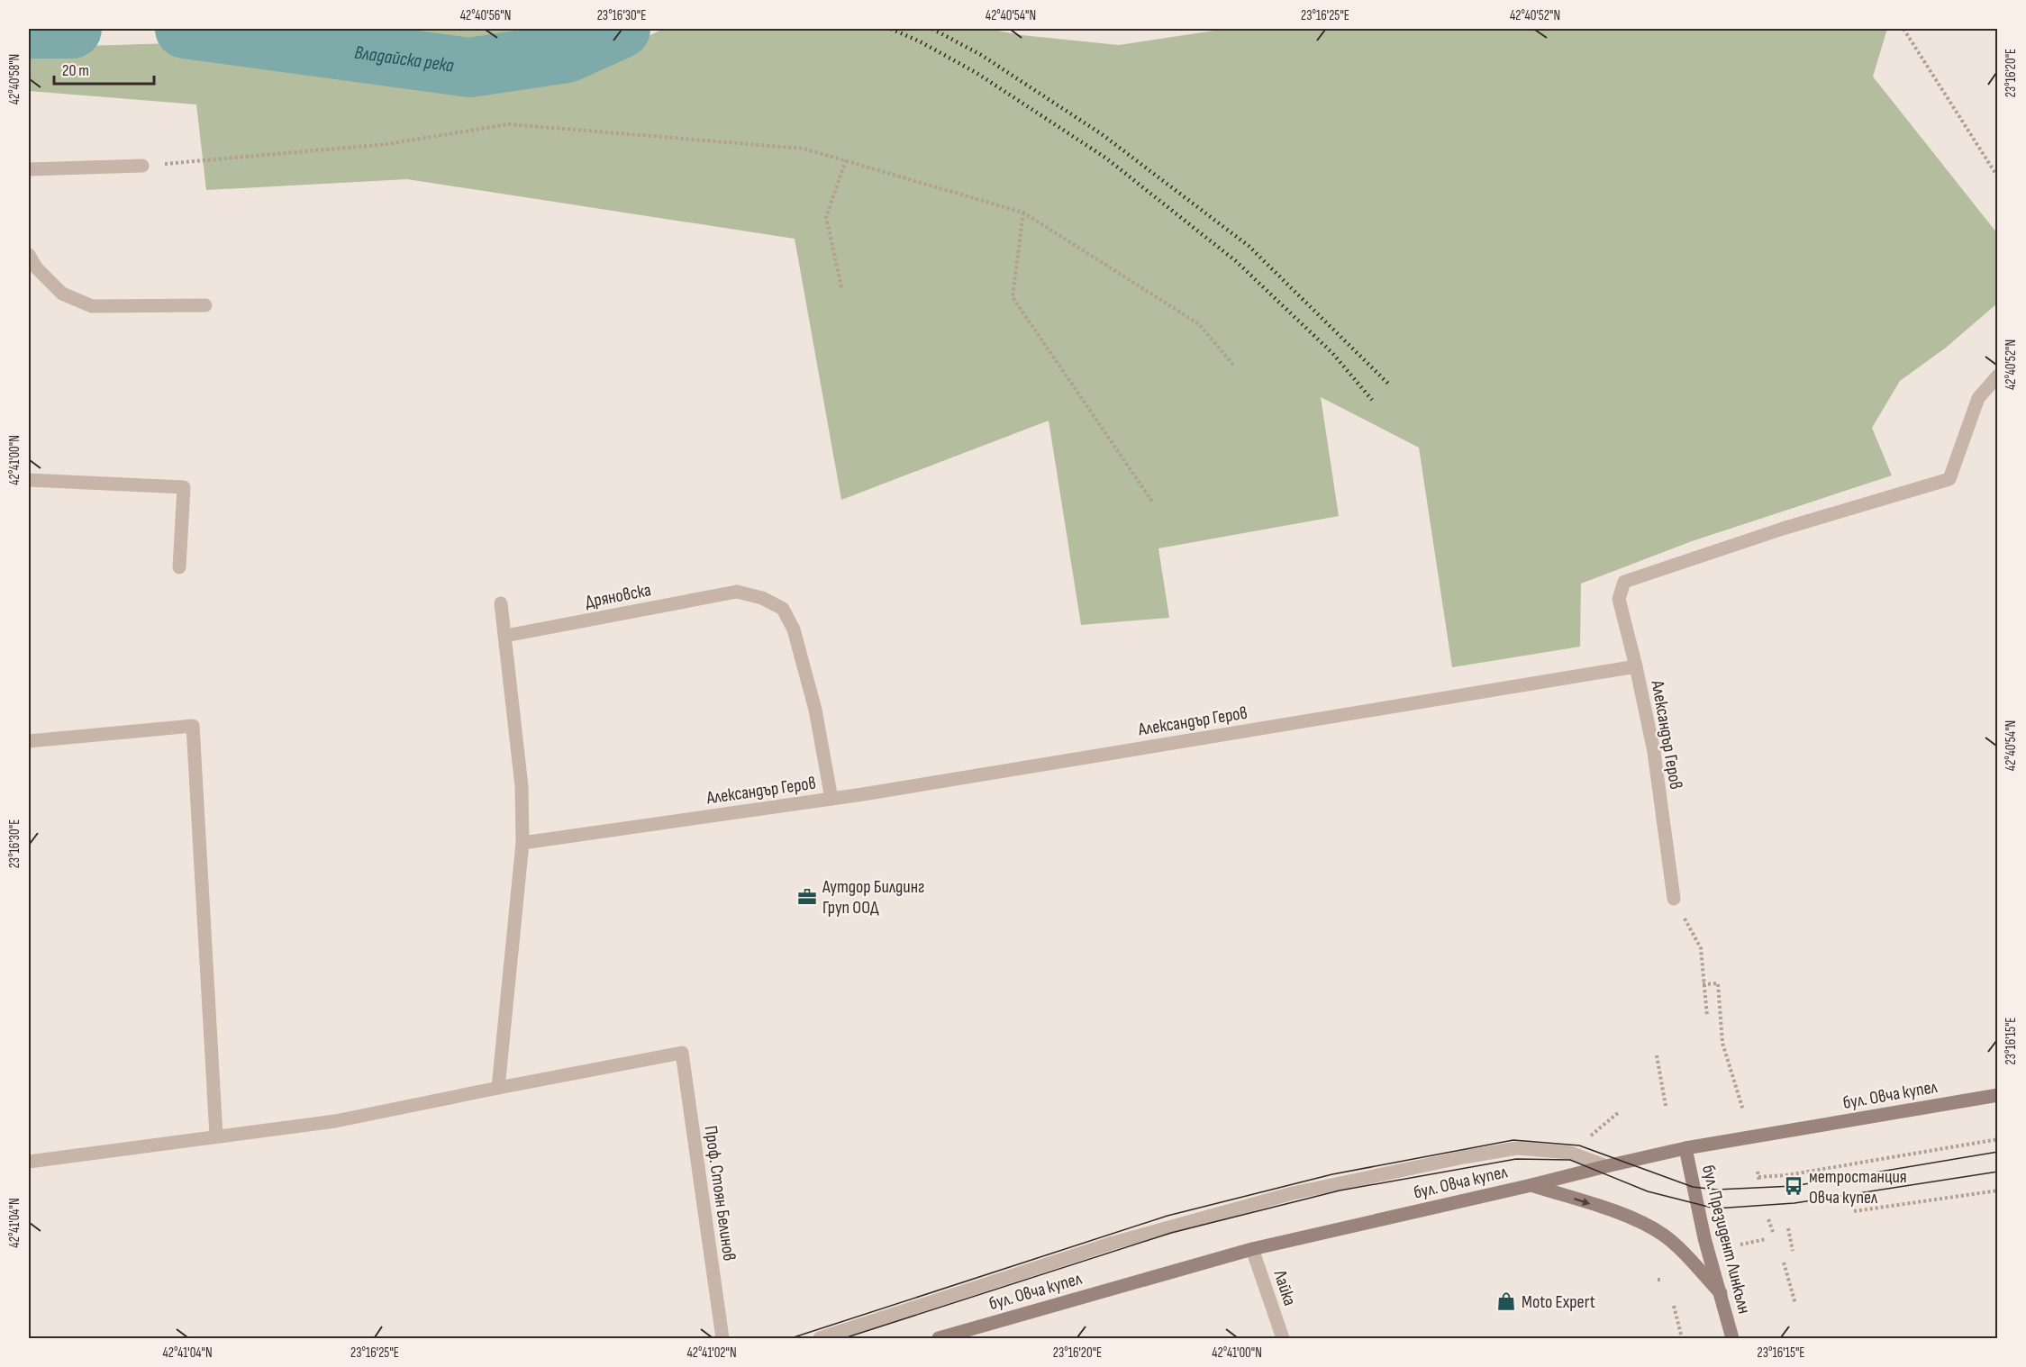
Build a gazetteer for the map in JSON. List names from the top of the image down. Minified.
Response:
{"streets":{"main road":["бул. Овча купел","бул. Президент Линкълн"],"street":["Дряновска","Александър Геров","Проф. Стоян Белинов","Лайка"]},"crossings":[["Дряновска","Александър Геров"],["бул. Овча купел","бул. Президент Линкълн"],["бул. Овча купел","Лайка"]],"water":["Владайска река"],"places":{"office":["Аутдор Билдинг Груп ООД"],"bus stop":["метростанция Овча купел"],"shop":["Moto Expert"]},"scale_bar":"20 m","coordinates":["42°40'56\"N","23°16'30\"E","42°40'54\"N","23°16'25\"E","42°40'52\"N","23°16'20\"E","42°40'58\"N","42°41'00\"N","23°16'15\"E","42°41'04\"N","42°41'02\"N"]}
